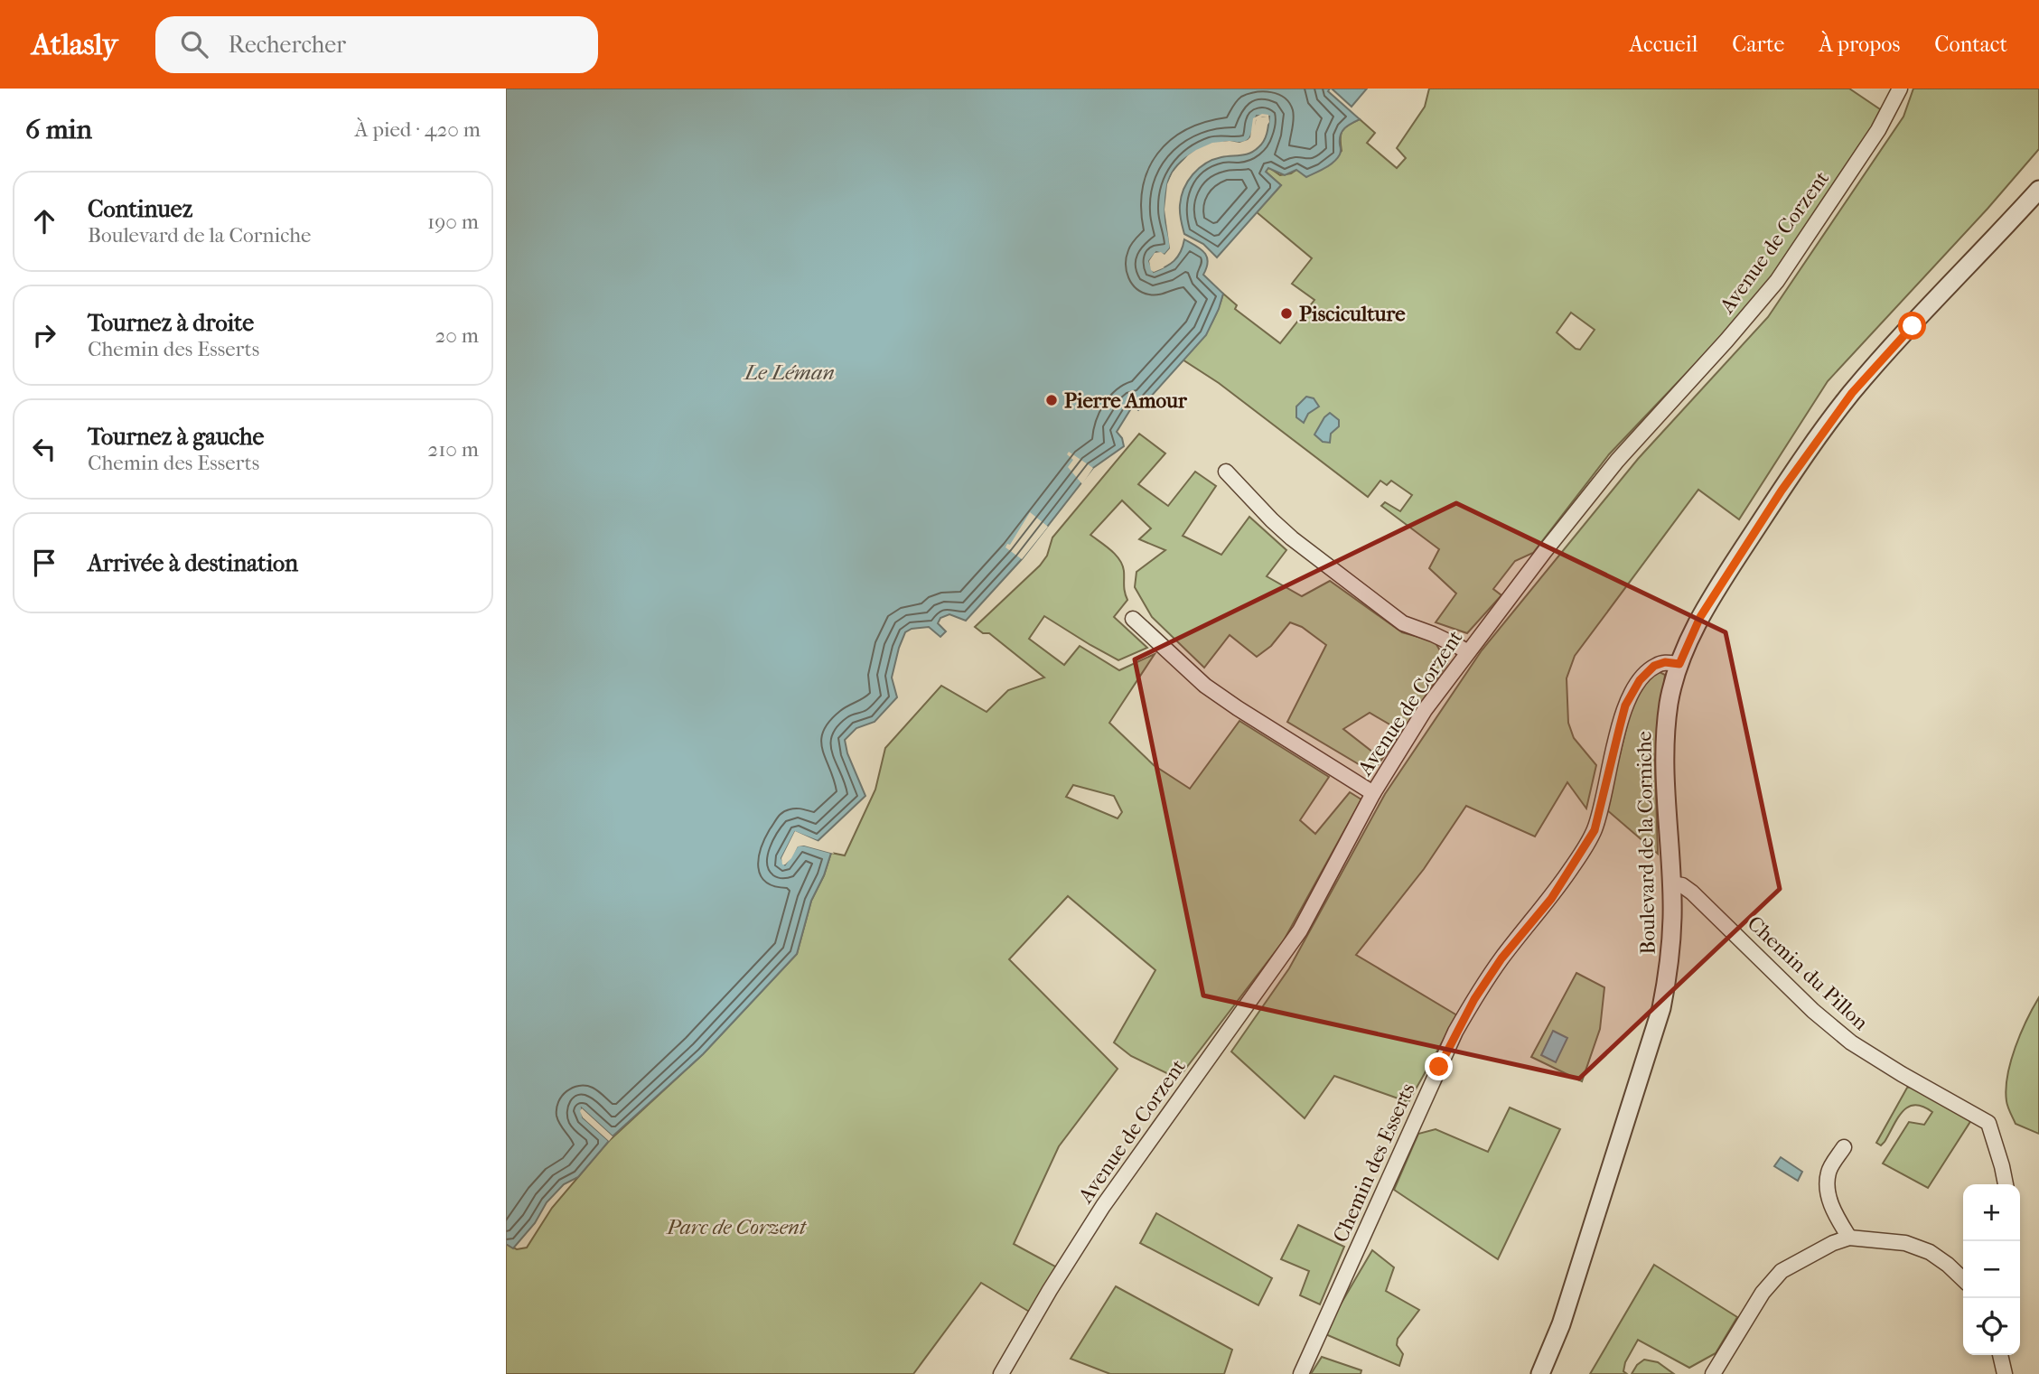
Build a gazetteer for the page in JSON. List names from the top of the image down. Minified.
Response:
{"streets":{"street":["Avenue de Corzent","Boulevard de la Corniche","Chemin du Pillon","Chemin des Esserts"]},"crossings":[["Boulevard de la Corniche","Chemin du Pillon"],["Boulevard de la Corniche","Chemin des Esserts"]],"water":["Le Léman"],"parks":["Parc de Corzent"],"places":["Pisciculture","Pierre Amour"],"page":{"header":"Atlasly","search":"Rechercher","nav":["Accueil","Carte","À propos","Contact"],"heading":["6 min","À pied · 420 m"],"list":[["Continuez","Boulevard de la Corniche","190 m"],["Tournez à droite","Chemin des Esserts","20 m"],["Tournez à gauche","Chemin des Esserts","210 m"],"Arrivée à destination"],"map_buttons":["+","−"]}}
